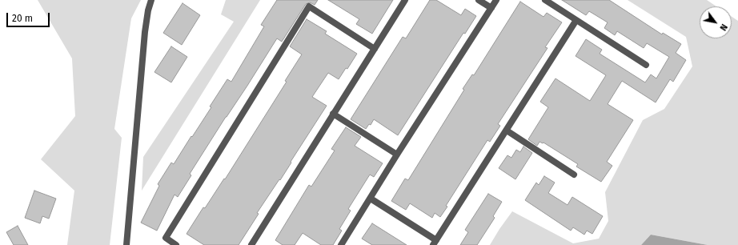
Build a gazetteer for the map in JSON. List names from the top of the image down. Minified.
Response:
{"scale_bar":"20 m","north":"bottom right"}
